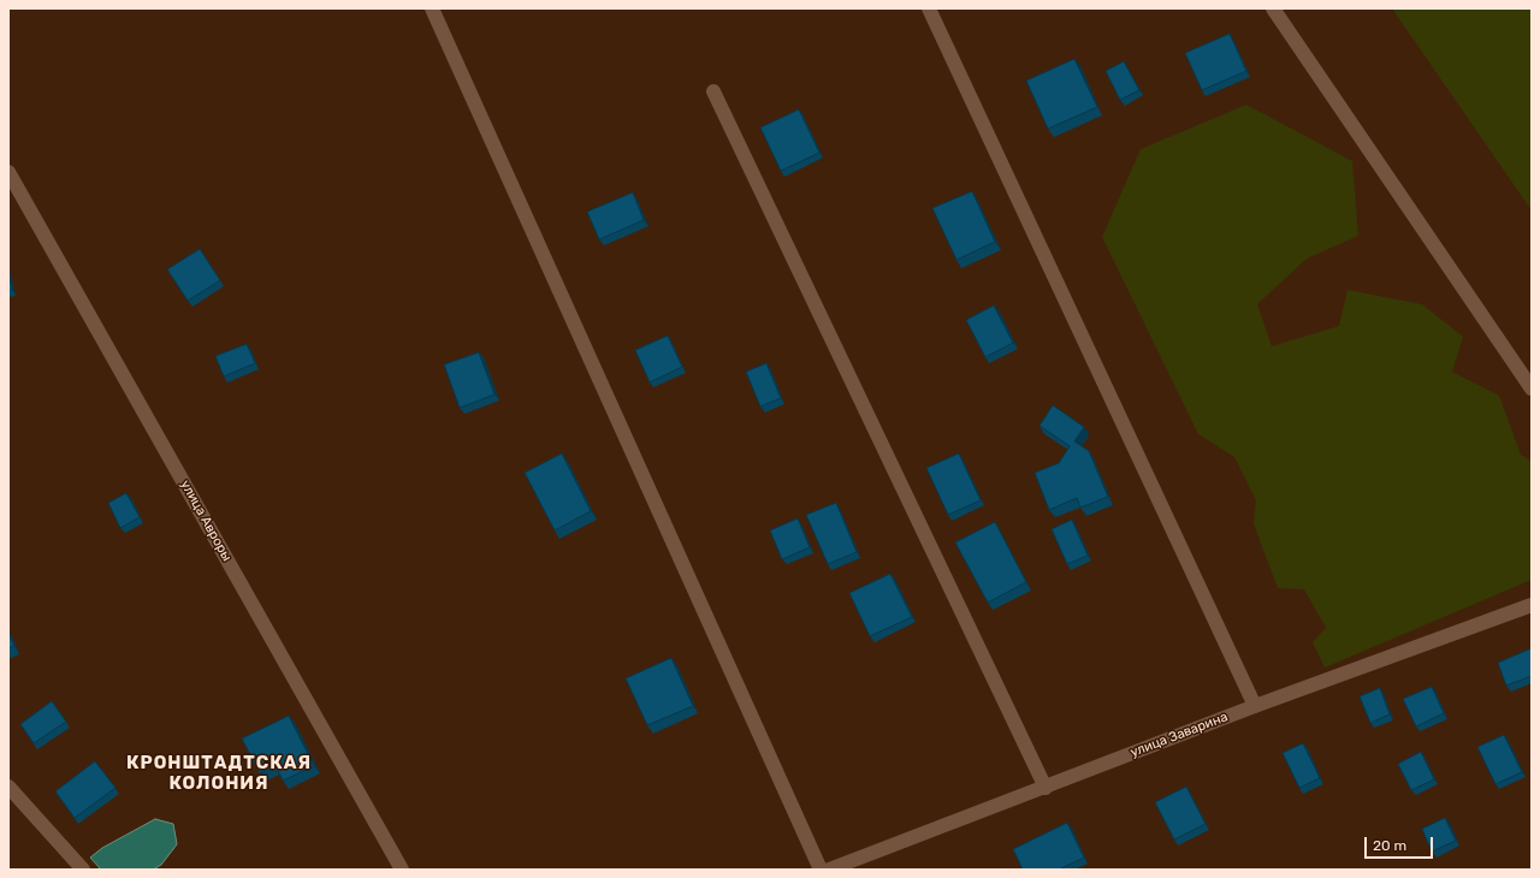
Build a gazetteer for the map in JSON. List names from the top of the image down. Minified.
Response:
{"streets":{"street":["улица Авроры","улица Заварина"]},"districts":["КРОНШТАДТСКАЯ КОЛОНИЯ"],"scale_bar":"20 m"}
